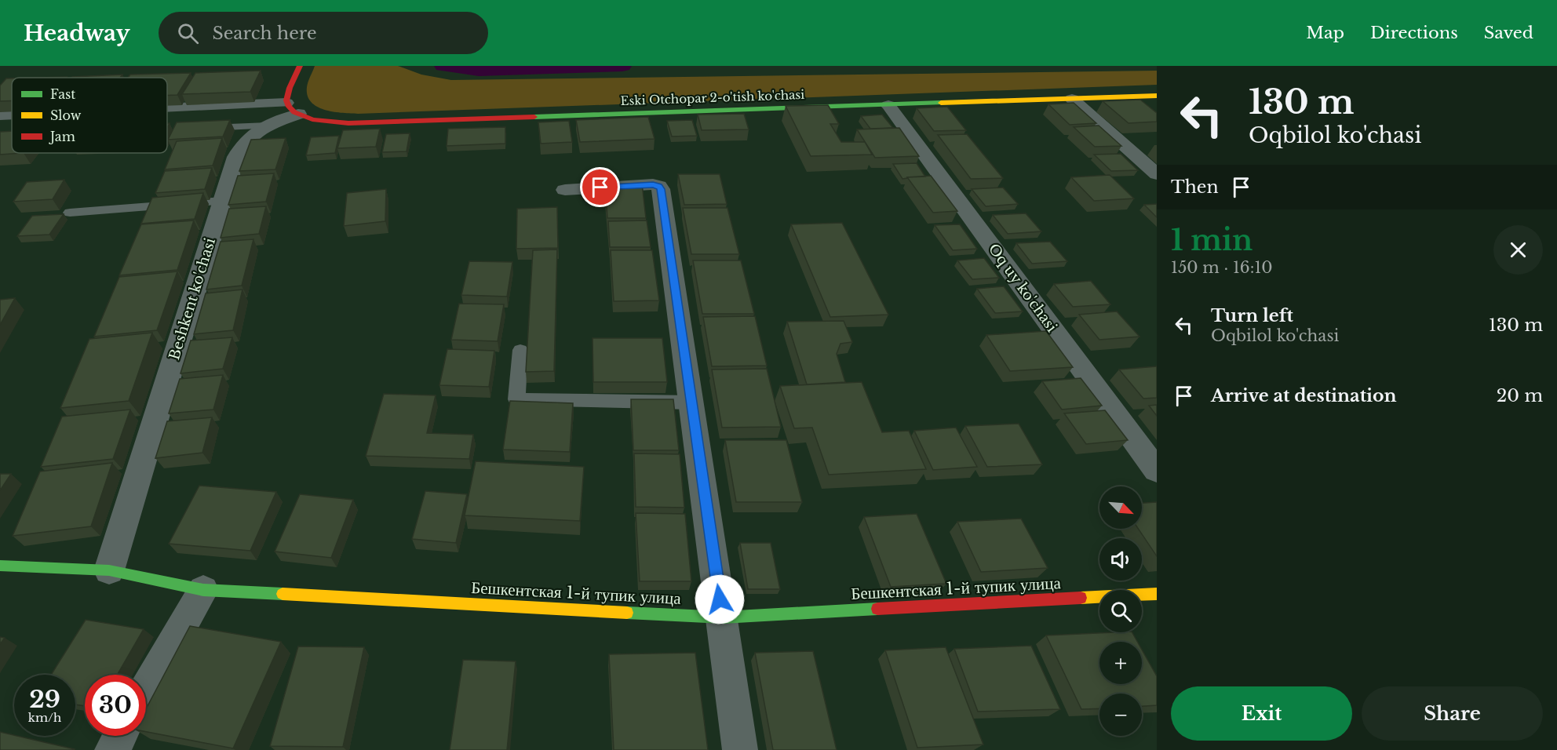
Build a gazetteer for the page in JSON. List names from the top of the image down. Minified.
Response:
{"streets":{"street":["Eski Otchopar 2-o'tish ko'chasi","Oq uy ko'chasi","Beshkent ko'chasi","Бешкентская 1-й тупик улица"]},"crossings":[["Eski Otchopar 2-o'tish ko'chasi","Oq uy ko'chasi"],["Eski Otchopar 2-o'tish ko'chasi","Beshkent ko'chasi"],["Beshkent ko'chasi","Бешкентская 1-й тупик улица"]],"legend":["Fast","Slow","Jam"],"north":"bottom right","page":{"header":"Headway","search":"Search here","nav":["Map","Directions","Saved"],"turn":["130 m","Oqbilol ko'chasi"],"then":"Then","heading":["1 min","150 m · 16:10"],"list":[{"name":"Turn left","note":"Oqbilol ko'chasi","value":"130 m"},{"name":"Arrive at destination","value":"20 m"}],"map_buttons":["+","−"],"speed":"29 km/h","limit":"30","buttons":["Exit","Share"]}}
